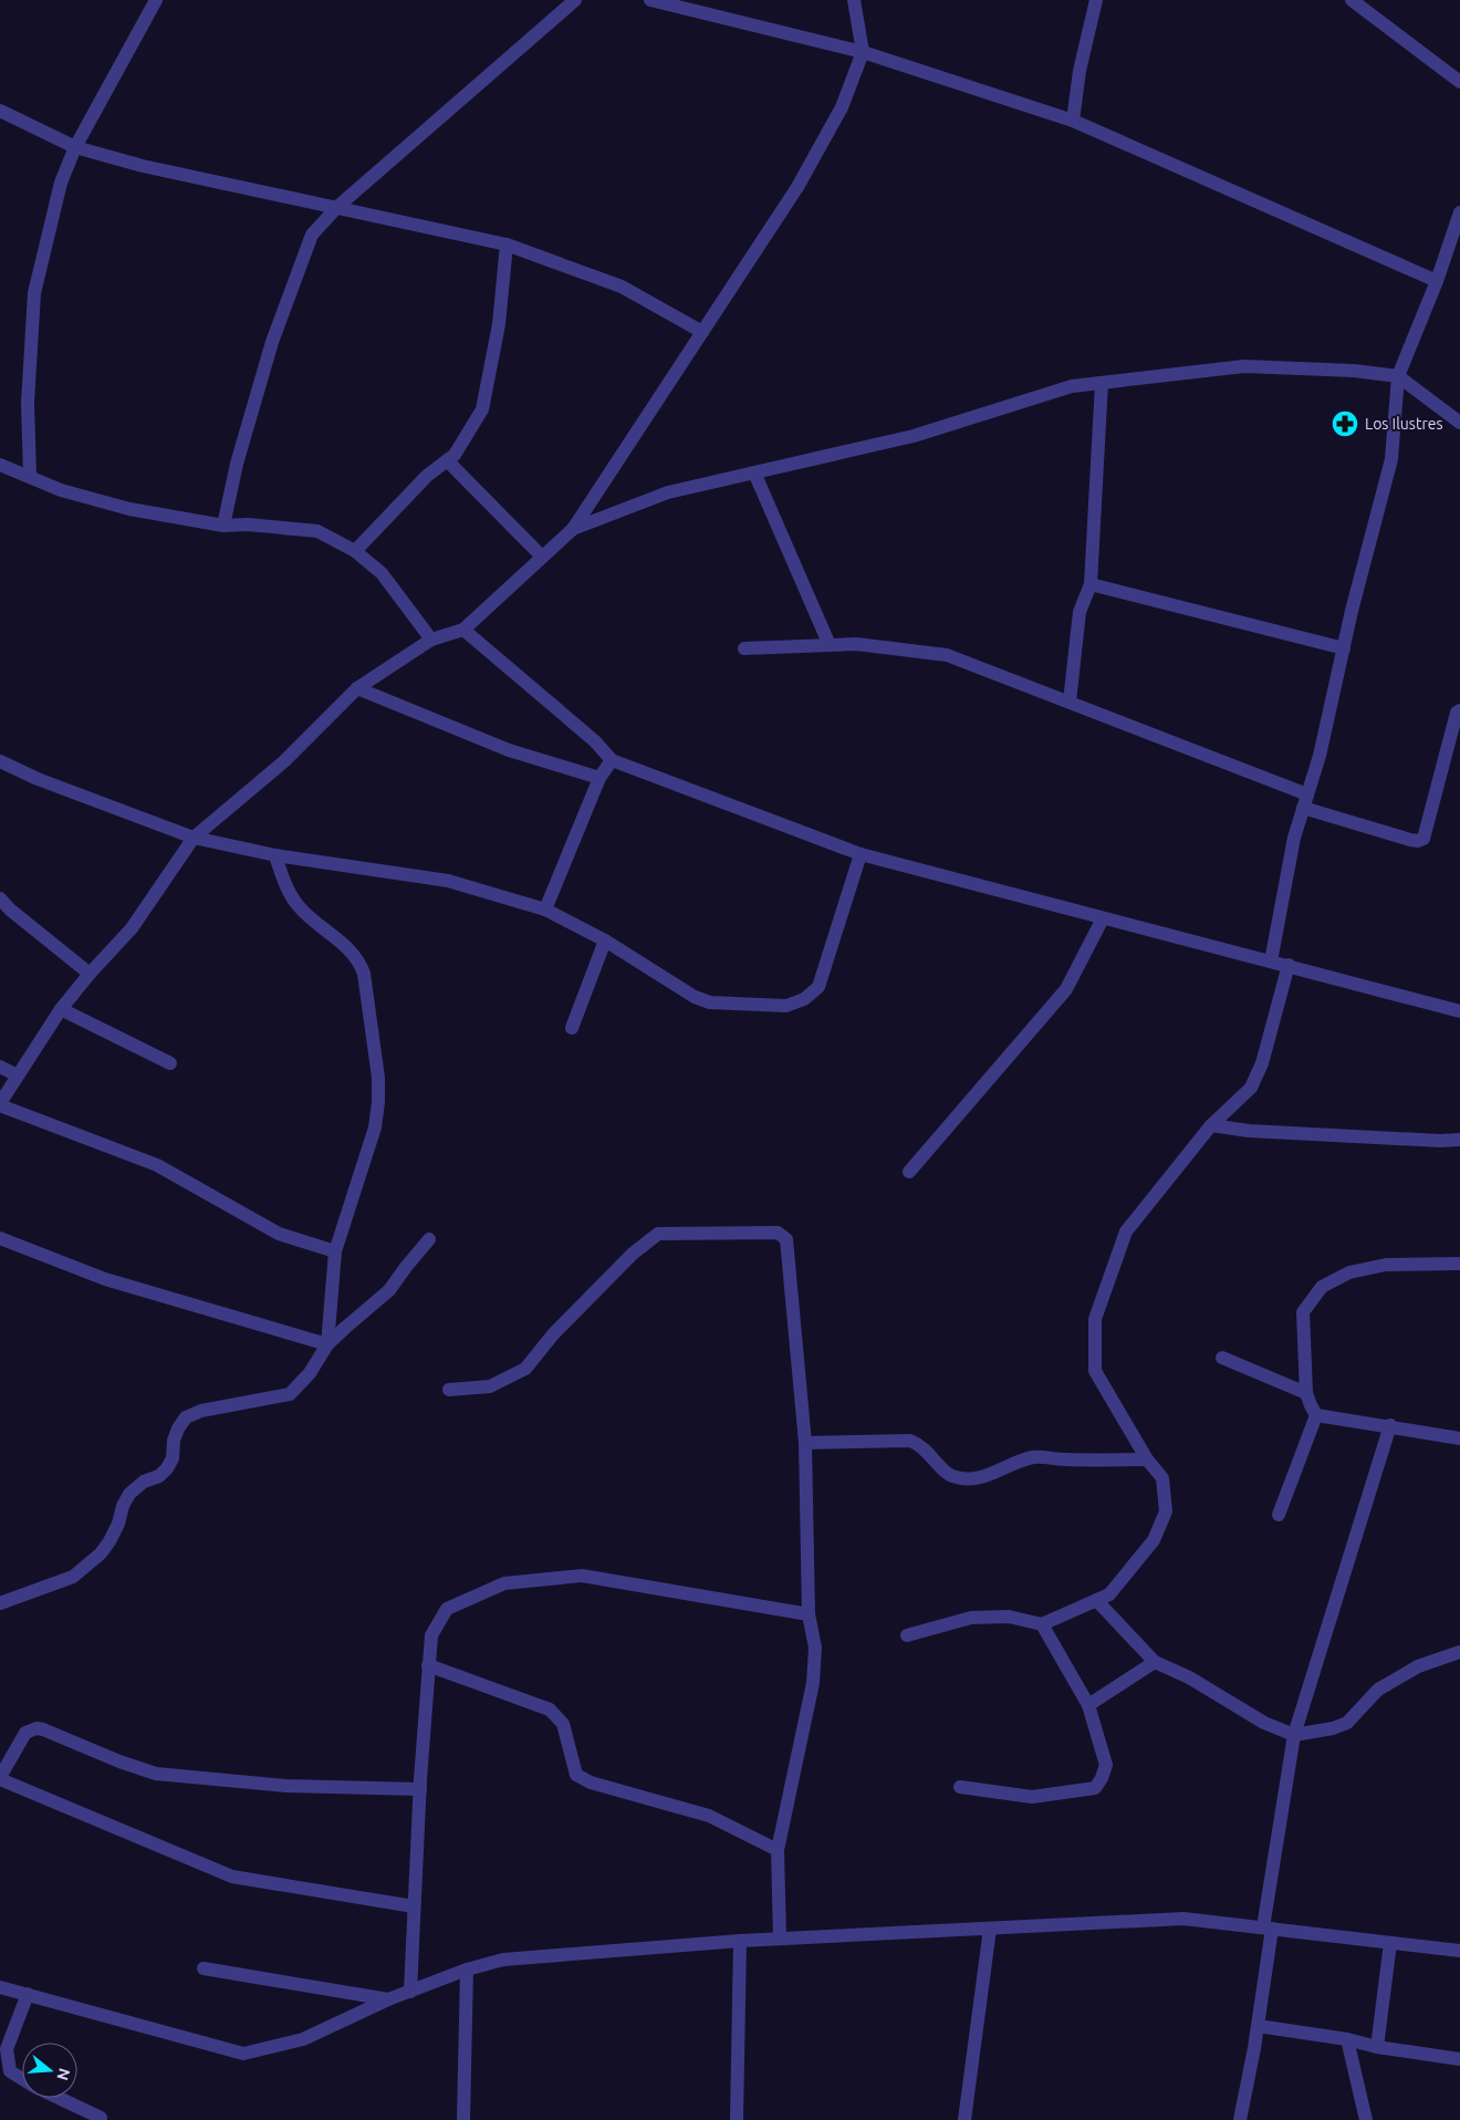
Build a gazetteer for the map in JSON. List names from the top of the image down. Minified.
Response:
{"places":{"pharmacy":["Los Ilustres"]},"north":"right"}
